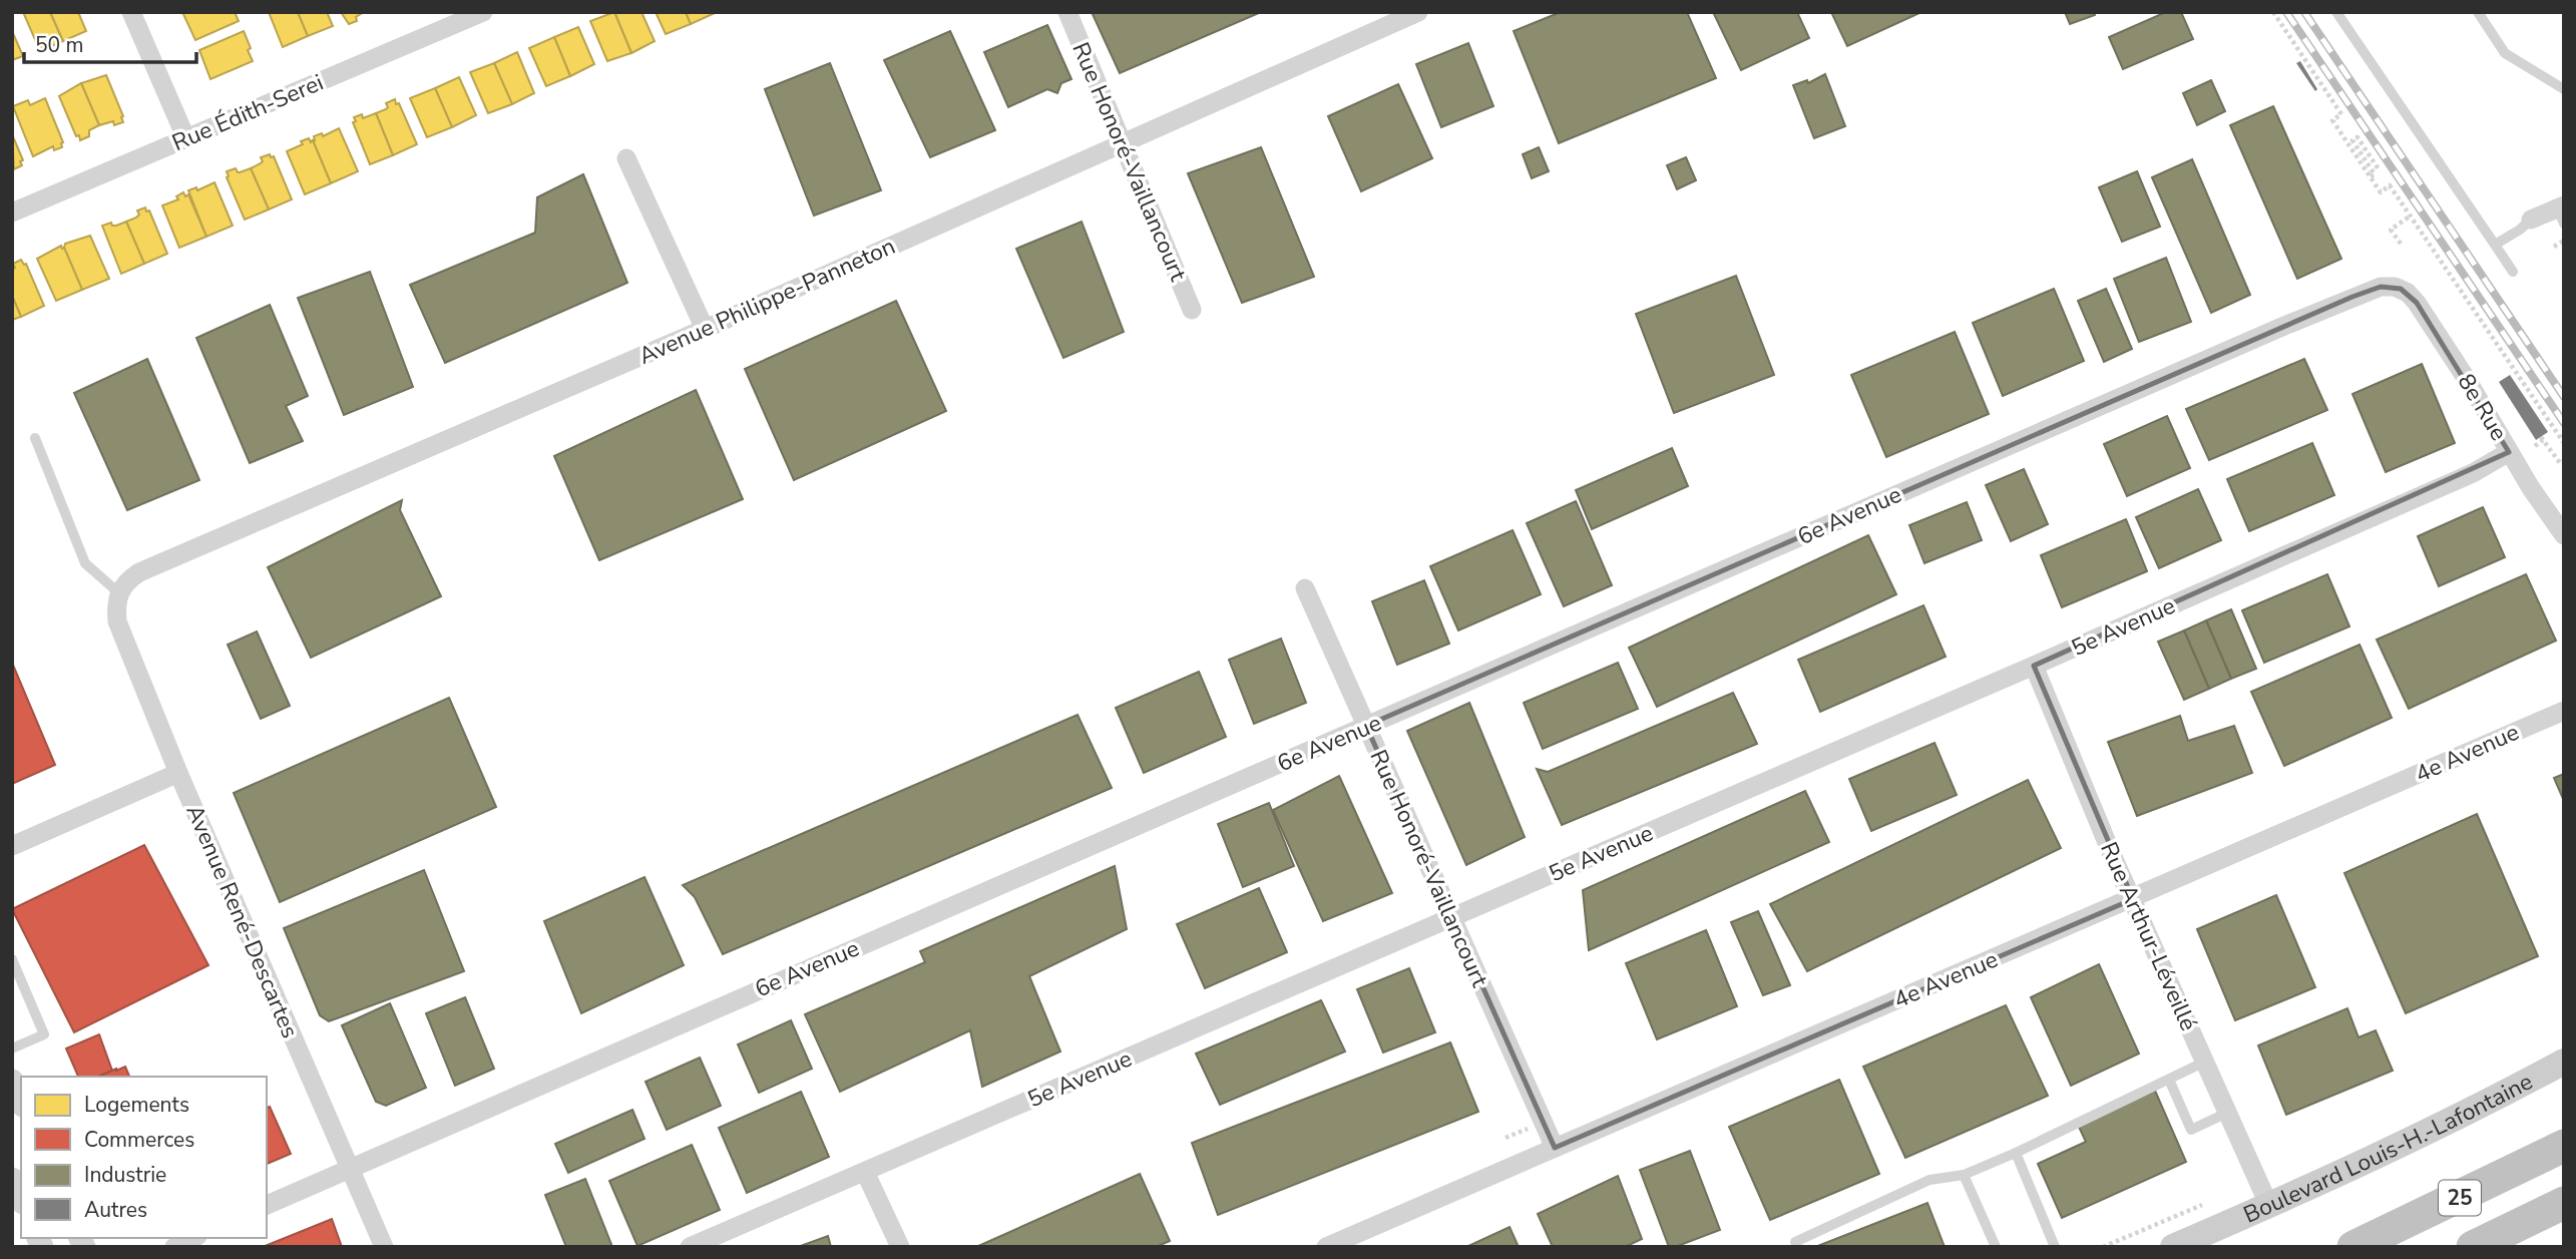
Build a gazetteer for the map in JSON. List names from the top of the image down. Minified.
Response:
{"streets":{"highway":["25"],"main road":["Boulevard Louis-H.-Lafontaine"],"street":["Rue Édith-Serei","Rue Honoré-Vaillancourt","Avenue Philippe-Panneton","8e Rue","6e Avenue","5e Avenue","4e Avenue","Avenue René-Descartes","Rue Arthur-Léveillé"]},"crossings":[["Rue Honoré-Vaillancourt","Avenue Philippe-Panneton"],["Rue Honoré-Vaillancourt","6e Avenue"],["Rue Honoré-Vaillancourt","5e Avenue"],["Rue Honoré-Vaillancourt","4e Avenue"],["Avenue Philippe-Panneton","Avenue René-Descartes"],["8e Rue","6e Avenue"],["8e Rue","5e Avenue"],["6e Avenue","Avenue René-Descartes"],["5e Avenue","Rue Arthur-Léveillé"],["4e Avenue","Rue Arthur-Léveillé"],["Rue Arthur-Léveillé","Boulevard Louis-H.-Lafontaine"]],"legend":["Logements","Commerces","Industrie","Autres"],"scale_bar":"50 m"}
